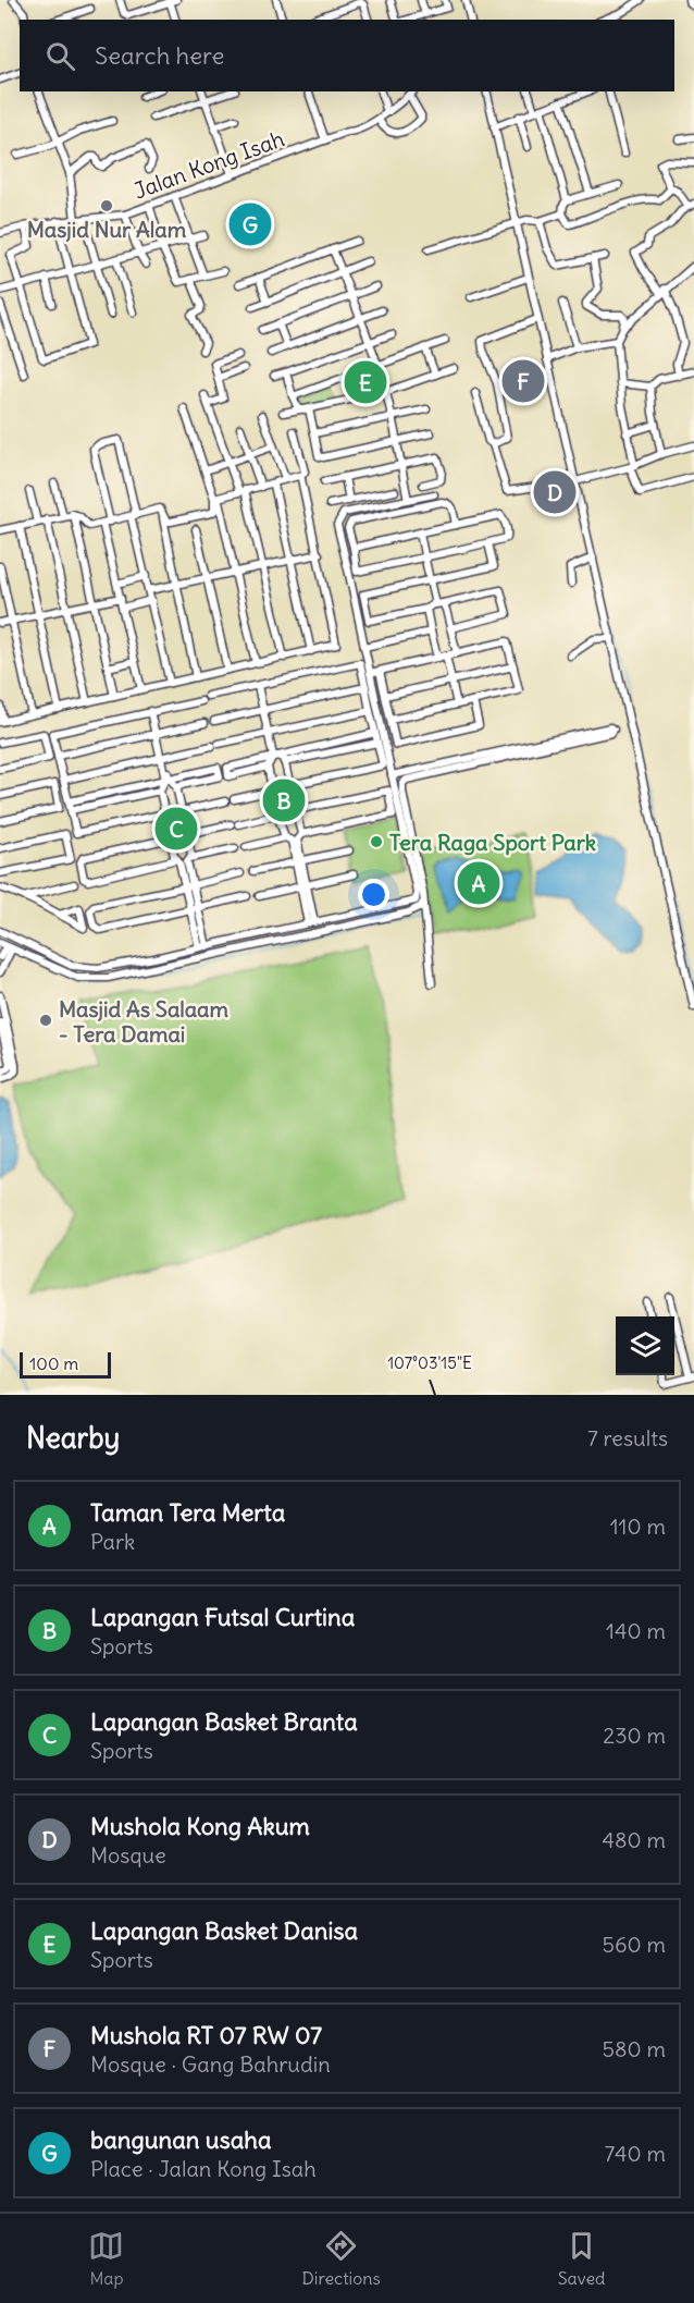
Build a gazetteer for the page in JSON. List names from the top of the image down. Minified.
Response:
{"streets":{"street":["Jalan Kong Isah"]},"places":["Masjid Nur Alam","Tera Raga Sport Park","Masjid As Salaam - Tera Damai"],"scale_bar":"100 m","page":{"search":"Search here","pins":["G","F","E","D","B","C","A"],"scale":"100 m","heading":["Nearby","7 results"],"list":[{"mark":"A","name":"Taman Tera Merta","note":"Park","value":"110 m"},{"mark":"B","name":"Lapangan Futsal Curtina","note":"Sports","value":"140 m"},{"mark":"C","name":"Lapangan Basket Branta","note":"Sports","value":"230 m"},{"mark":"D","name":"Mushola Kong Akum","note":"Mosque","value":"480 m"},{"mark":"E","name":"Lapangan Basket Danisa","note":"Sports","value":"560 m"},{"mark":"F","name":"Mushola RT 07 RW 07","note":"Mosque · Gang Bahrudin","value":"580 m"},{"mark":"G","name":"bangunan usaha","note":"Place · Jalan Kong Isah","value":"740 m"}],"nav":["Map","Directions","Saved"]},"coordinates":["107°03'15\"E"]}
